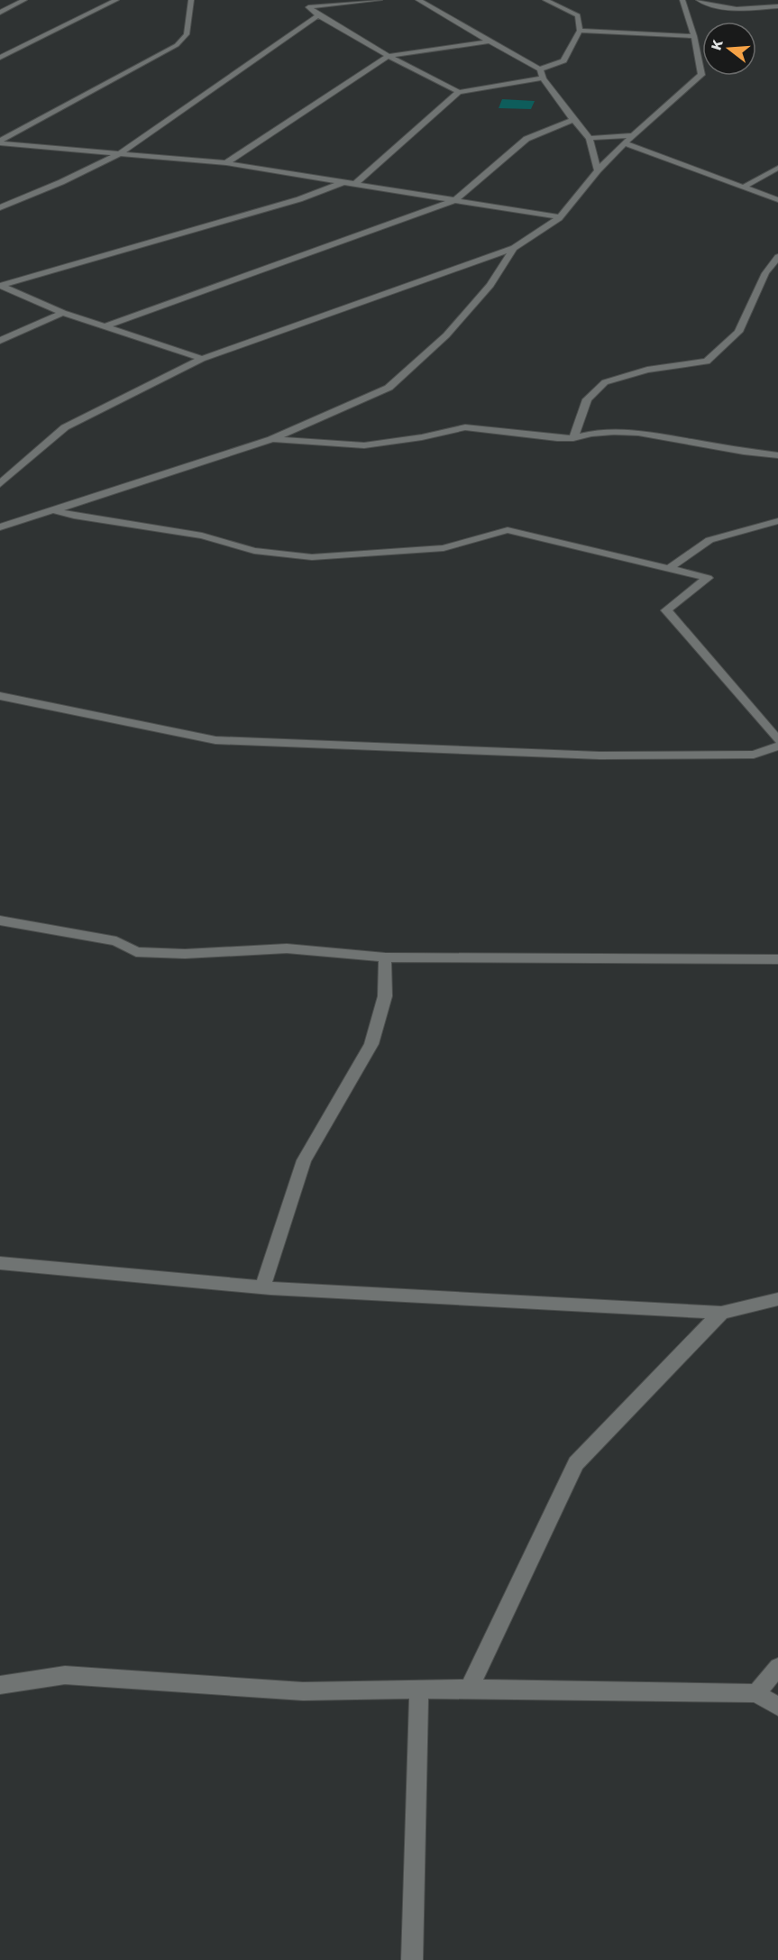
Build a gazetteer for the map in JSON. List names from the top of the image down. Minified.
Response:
{"north":"left"}
